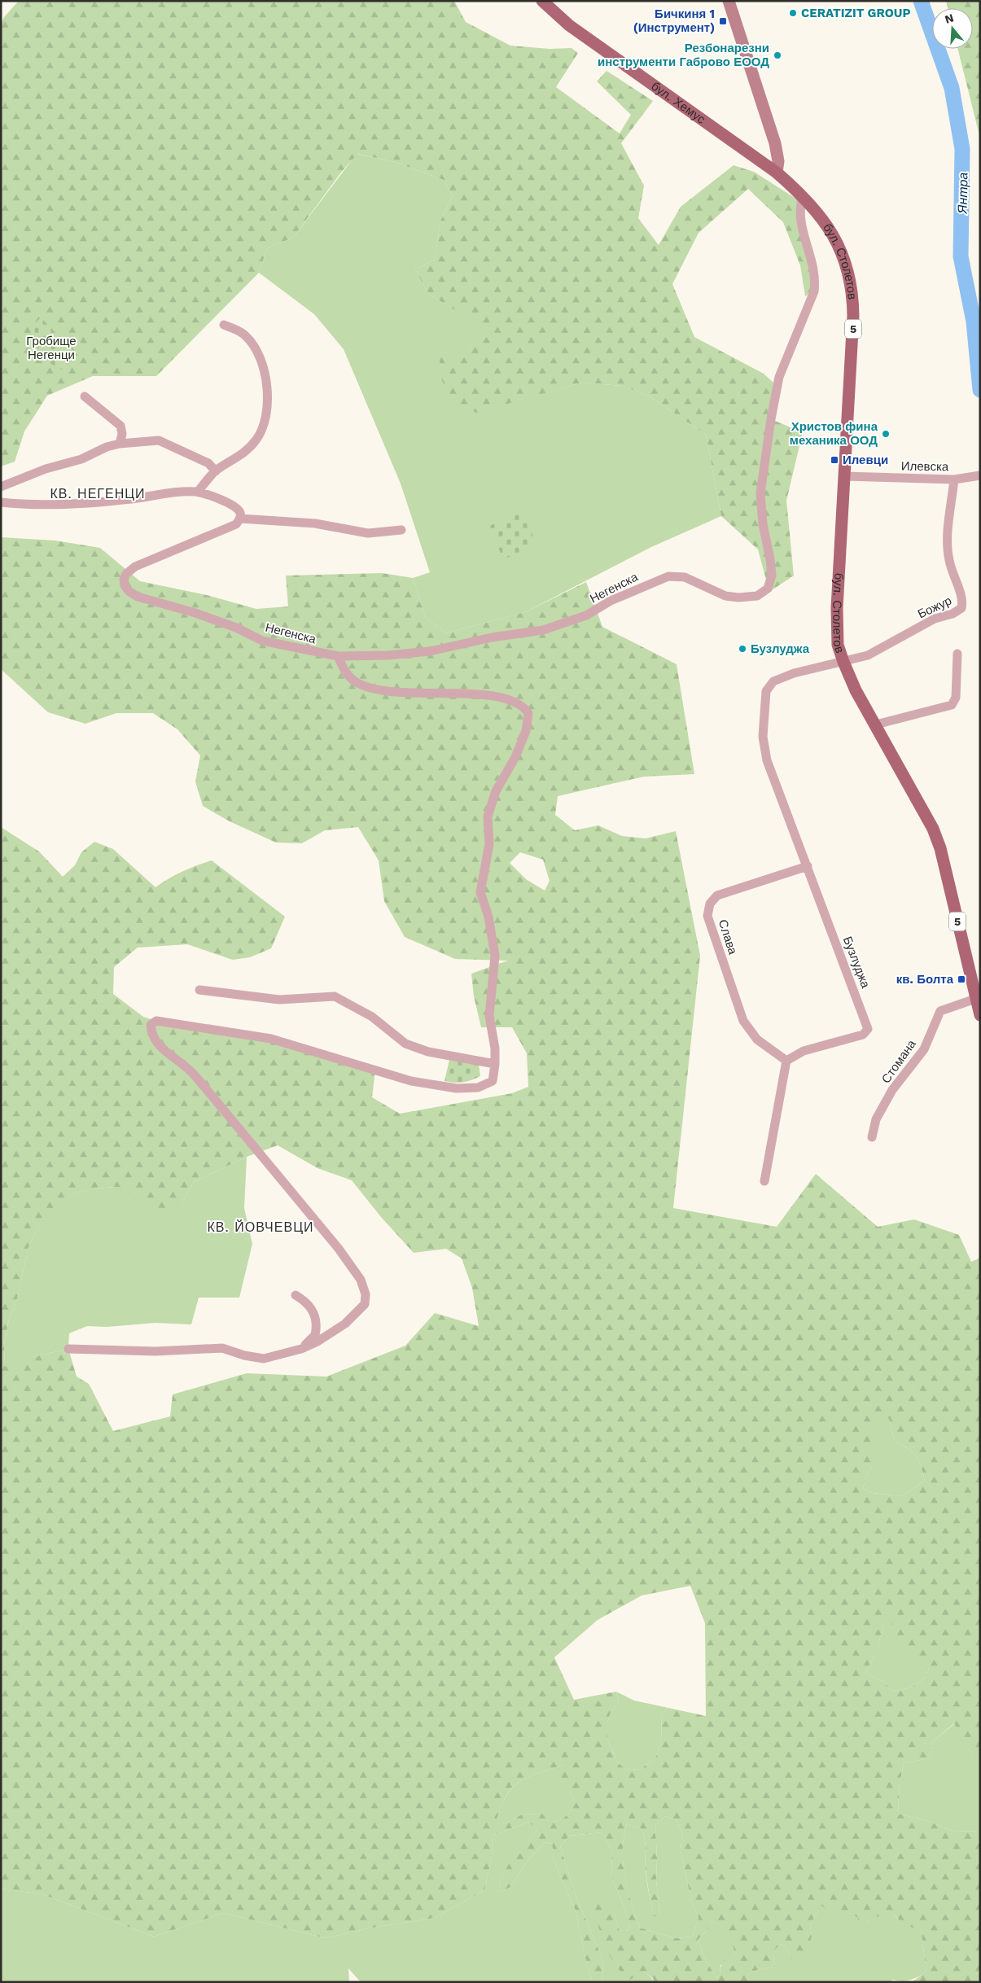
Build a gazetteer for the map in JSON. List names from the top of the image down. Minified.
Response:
{"streets":{"main road":["бул. Хемус","бул. Столетов","5"],"street":["Илевска","Негенска","Божур","Слава","Бузлуджа","Стомана"]},"crossings":[["бул. Хемус","5"],["бул. Столетов","5"],["бул. Столетов","Илевска"],["бул. Столетов","Негенска"],["бул. Столетов","Божур"],["бул. Столетов","Бузлуджа"],["бул. Столетов","Стомана"],["5","Негенска"],["Илевска","Божур"],["Божур","Бузлуджа"],["Слава","Бузлуджа"]],"districts":["КВ. НЕГЕНЦИ","КВ. ЙОВЧЕВЦИ"],"water":["Янтра"],"parks":["Гробище Негенци"],"places":{"other":["CERATIZIT GROUP","Резбонарезни инструменти Габрово ЕООД","Христов фина механика ООД","Бузлуджа"],"transit":["Бичкиня 1 (Инструмент)","Илевци","кв. Болта"]},"north":"top"}
